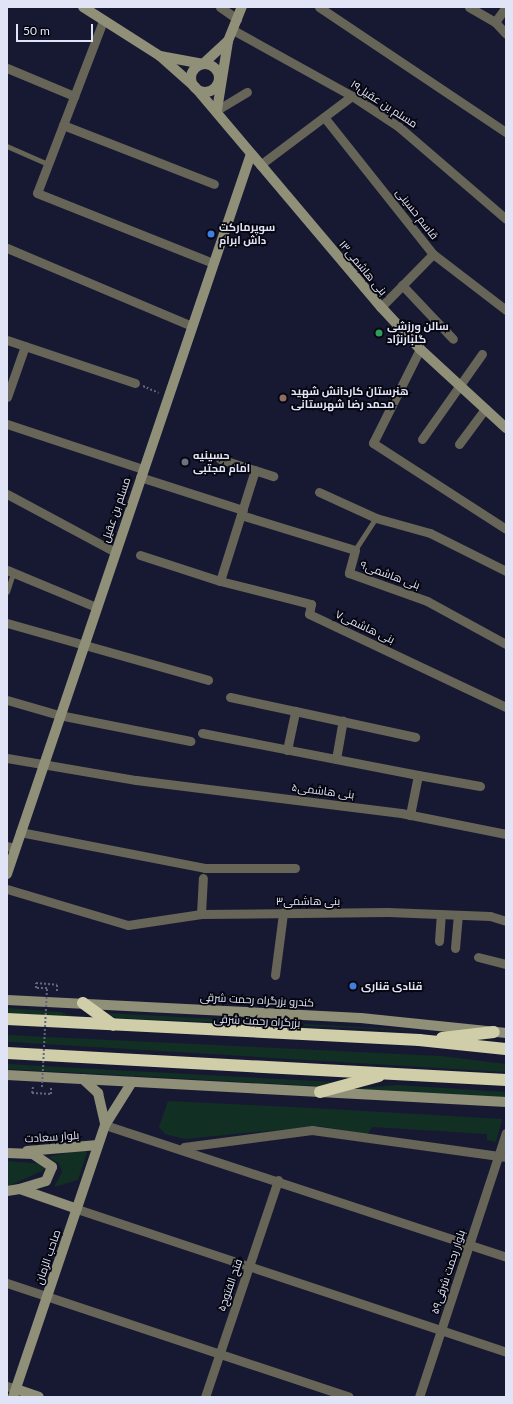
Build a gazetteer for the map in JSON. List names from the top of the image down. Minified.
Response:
{"streets":{"highway":["بزرگراه رحمت شرقی"],"street":["مسلم بن عقیل۱۹","قاسم حسینی","بنی هاشمی۱۳","مسلم بن عقیل","بنی هاشمی۹","بنی هاشمی۷","بنی هاشمی۵","بنی هاشمی۳","کندرو بزرگراه رحمت شرقی","بلوار سعادت","صاحب الزمان","۵۹بلوار رحمت شرقی","فتح الفتوح۵"]},"crossings":[["بنی هاشمی۱۳","مسلم بن عقیل"],["مسلم بن عقیل","بنی هاشمی۹"],["مسلم بن عقیل","بنی هاشمی۵"],["بلوار سعادت","صاحب الزمان"]],"places":["سوپرمارکت داش ابرام","سالن ورزشی گلبارنژاد","هنرستان کاردانش شهید محمد رضا شهرستانی","حسینیه امام مجتبی","قنادی قناری"],"scale_bar":"50 m"}
